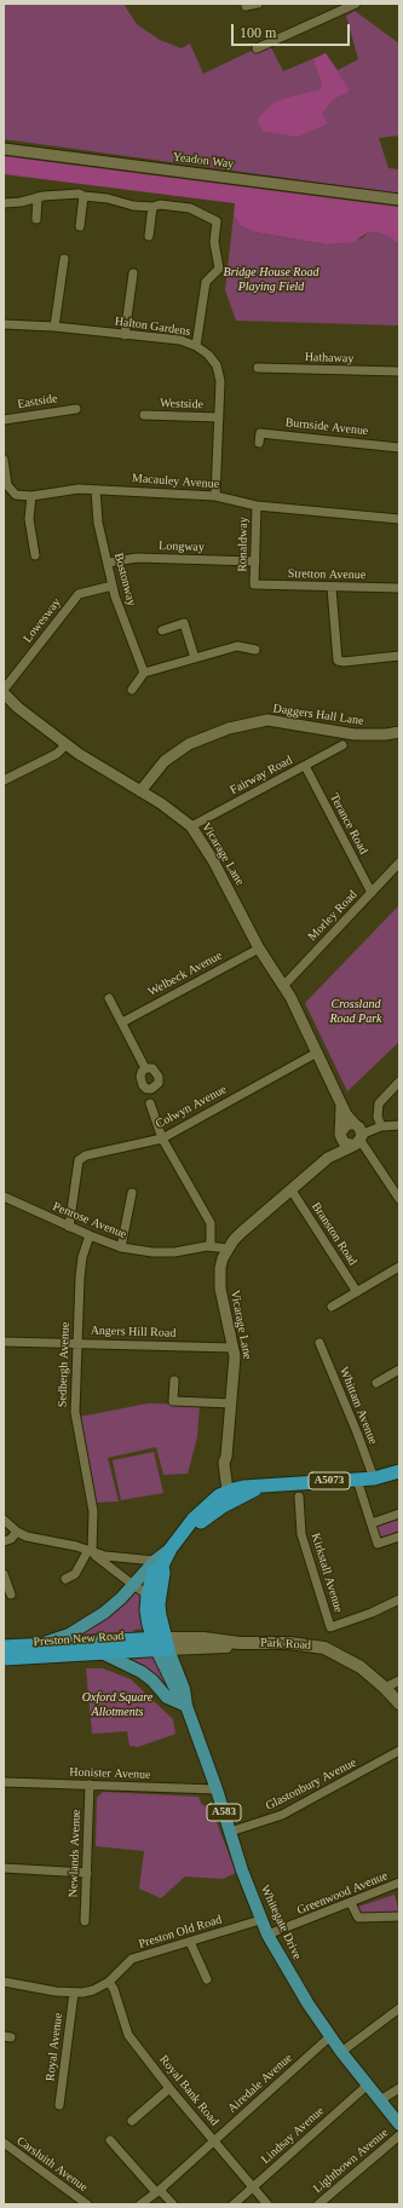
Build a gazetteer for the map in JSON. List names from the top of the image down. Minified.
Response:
{"streets":{"highway":["A5073","Preston New Road"],"main road":["Park Road","A583","Whitegate Drive"],"street":["Yeadon Way","Halton Gardens","Hathaway","Eastside","Westside","Burnside Avenue","Macauley Avenue","Ronaldway","Longway","Stretton Avenue","Bostonway","Lowesway","Daggers Hall Lane","Fairway Road","Terance Road","Vicarage Lane","Morley Road","Welbeck Avenue","Colwyn Avenue","Penrose Avenue","Branston Road","Angers Hill Road","Sedbergh Avenue","Whittam Avenue","Kirkstall Avenue","Honister Avenue","Glastonbury Avenue","Newlands Avenue","Greenwood Avenue","Preston Old Road","Royal Avenue","Airedale Avenue","Royal Bank Road","Lindsay Avenue","Lightbown Avenue","Carsluith Avenue"]},"crossings":[["Halton Gardens","Westside"],["Halton Gardens","Macauley Avenue"],["Macauley Avenue","Ronaldway"],["Macauley Avenue","Bostonway"],["Ronaldway","Longway"],["Ronaldway","Stretton Avenue"],["Longway","Bostonway"],["Bostonway","Lowesway"],["Daggers Hall Lane","Vicarage Lane"],["Fairway Road","Terance Road"],["Fairway Road","Vicarage Lane"],["Terance Road","Morley Road"],["Vicarage Lane","Morley Road"],["Vicarage Lane","Welbeck Avenue"],["Vicarage Lane","Colwyn Avenue"],["Vicarage Lane","Penrose Avenue"],["Vicarage Lane","Branston Road"],["Vicarage Lane","Angers Hill Road"],["Vicarage Lane","A5073"],["Colwyn Avenue","Penrose Avenue"],["Penrose Avenue","Sedbergh Avenue"],["Angers Hill Road","Sedbergh Avenue"],["Whittam Avenue","A5073"],["A5073","Preston New Road"],["A5073","Park Road"],["A5073","Whitegate Drive"],["Preston New Road","Park Road"],["Preston New Road","Whitegate Drive"],["Park Road","Whitegate Drive"],["Honister Avenue","Newlands Avenue"],["Honister Avenue","Whitegate Drive"],["Glastonbury Avenue","Whitegate Drive"],["Greenwood Avenue","Whitegate Drive"],["Whitegate Drive","Preston Old Road"],["Whitegate Drive","Airedale Avenue"],["Whitegate Drive","Lindsay Avenue"],["Preston Old Road","Royal Avenue"],["Preston Old Road","Royal Bank Road"],["Airedale Avenue","Royal Bank Road"],["Royal Bank Road","Lindsay Avenue"]],"parks":["Bridge House Road Playing Field","Crossland Road Park","Oxford Square Allotments"],"scale_bar":"100 m"}
